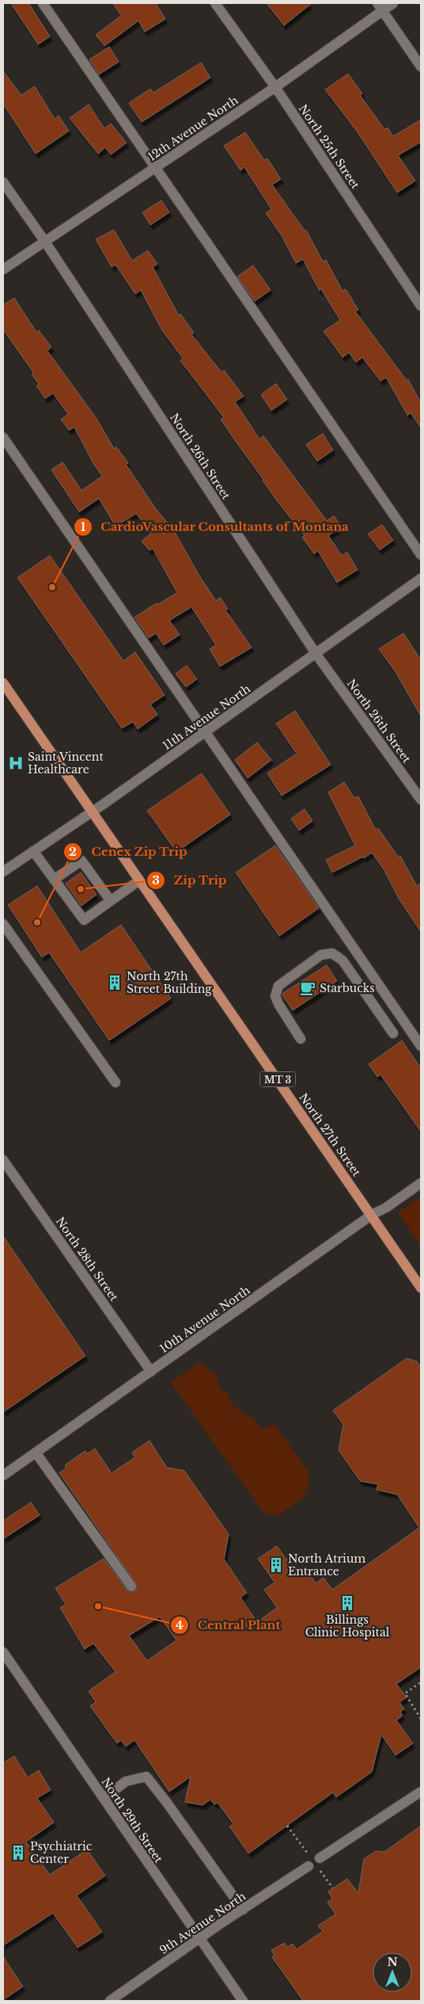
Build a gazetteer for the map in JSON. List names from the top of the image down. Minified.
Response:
{"streets":{"main road":["MT 3","North 27th Street"],"street":["12th Avenue North","North 25th Street","North 26th Street","11th Avenue North","North 28th Street","10th Avenue North","North 29th Street","9th Avenue North"]},"crossings":[["12th Avenue North","North 25th Street"],["12th Avenue North","North 26th Street"],["North 26th Street","11th Avenue North"],["11th Avenue North","North 27th Street"],["North 27th Street","10th Avenue North"],["North 28th Street","10th Avenue North"],["North 29th Street","9th Avenue North"]],"places":{"other":["CardioVascular Consultants of Montana","Zip Trip","Cenex Zip Trip","Central Plant"],"hospital":["Saint Vincent Healthcare"],"building":["North 27th Street Building","North Atrium Entrance","Billings Clinic Hospital","Psychiatric Center"],"cafe":["Starbucks"]},"north":"top"}
